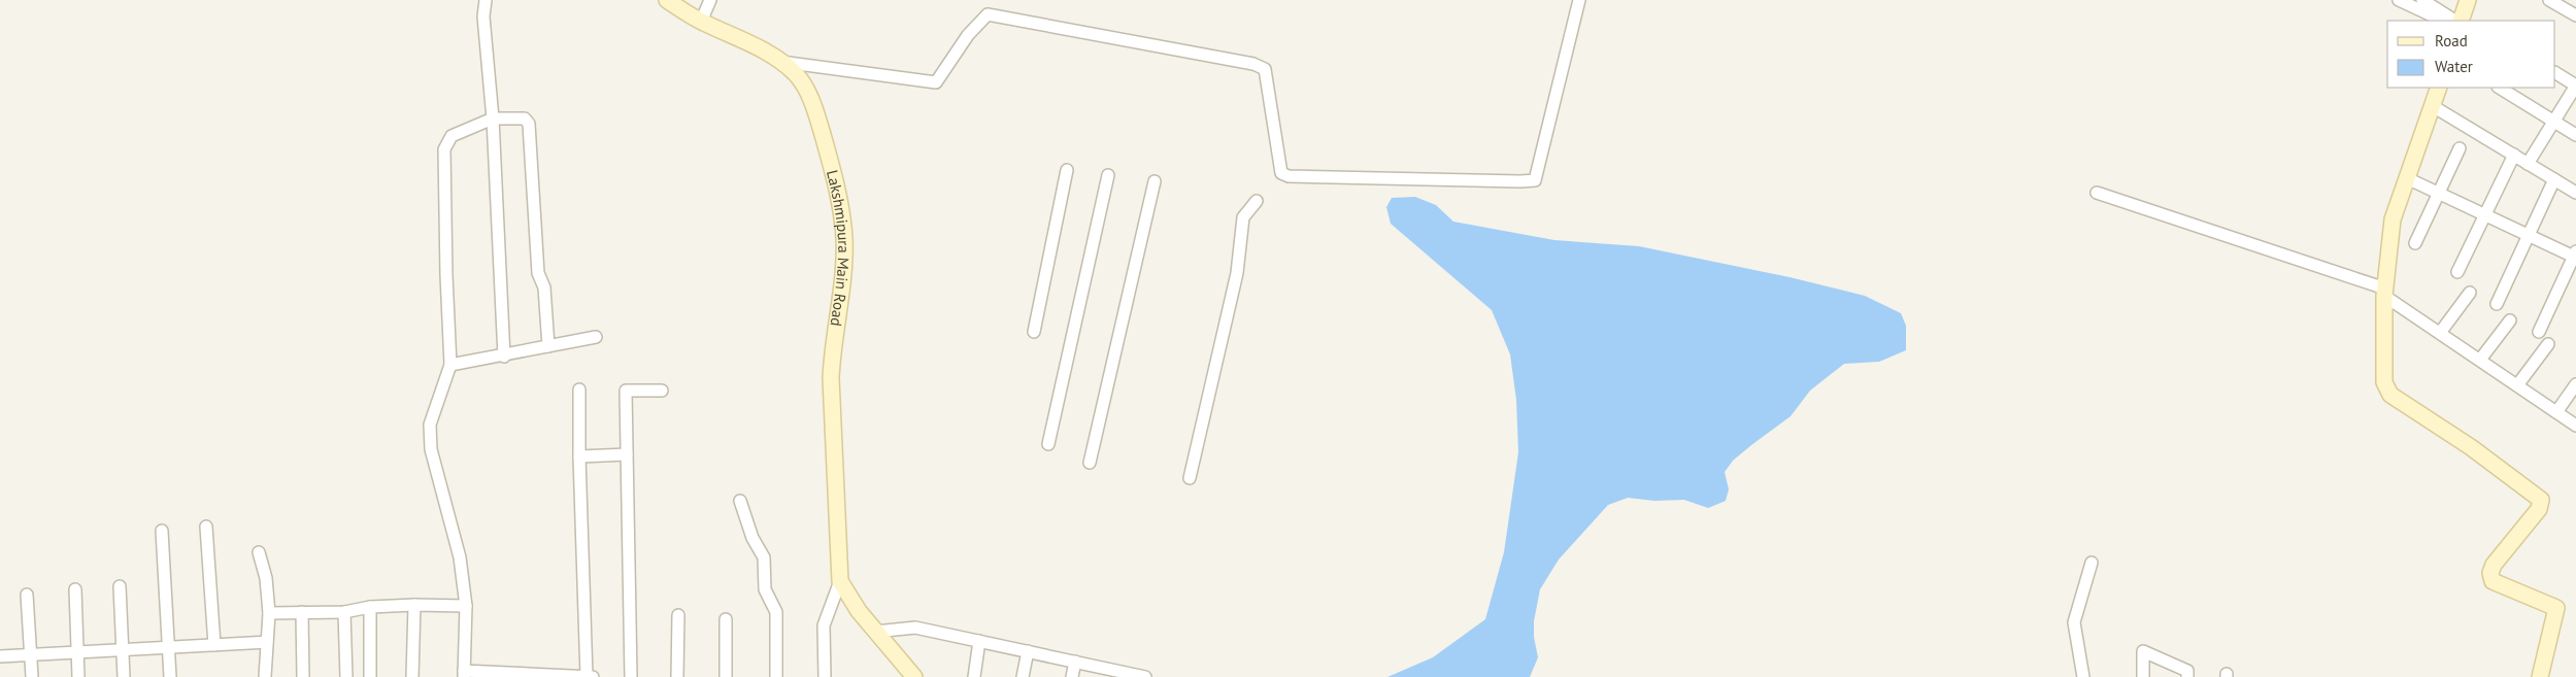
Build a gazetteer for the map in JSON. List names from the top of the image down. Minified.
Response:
{"streets":{"main road":["Lakshmipura Main Road"]},"legend":["Road","Water"]}
